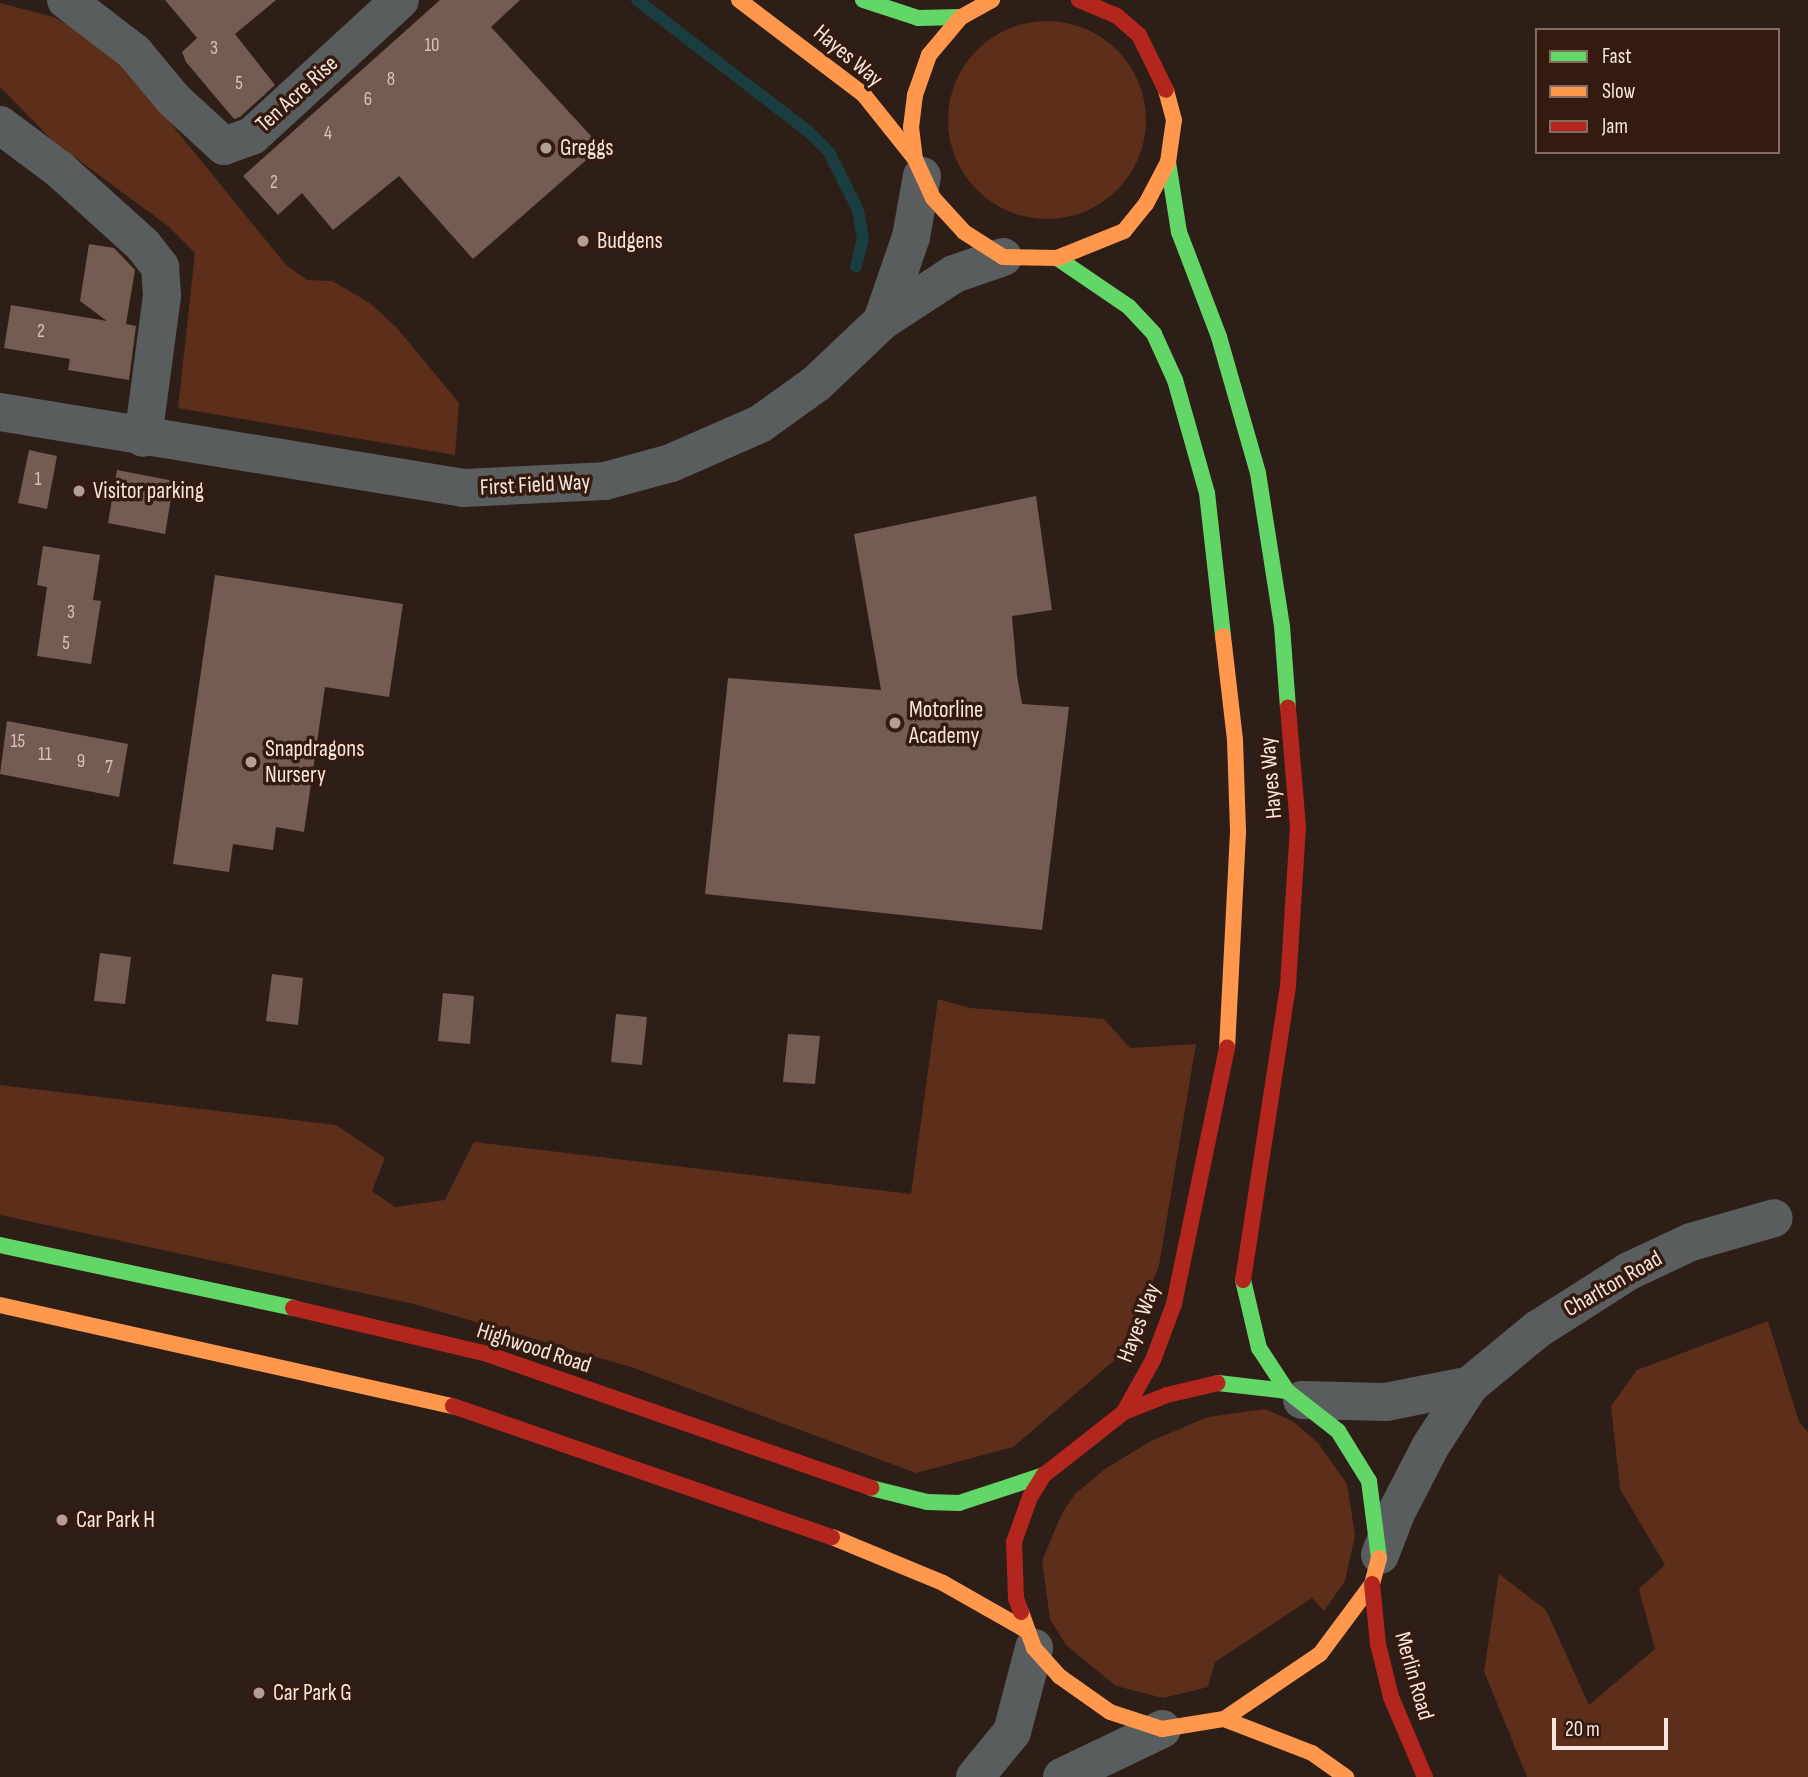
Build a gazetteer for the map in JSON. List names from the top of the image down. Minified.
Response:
{"streets":{"street":["Hayes Way","Ten Acre Rise","First Field Way","Charlton Road","Highwood Road","Merlin Road"]},"crossings":[["Hayes Way","First Field Way"],["Hayes Way","Charlton Road"],["Hayes Way","Merlin Road"],["Charlton Road","Merlin Road"]],"places":["Greggs","Budgens","Visitor parking","Motorline Academy","Snapdragons Nursery","Car Park H","Car Park G"],"house_numbers":["10","3","8","5","6","4","2","2","1","3","5","15","11","9","7"],"legend":["Fast","Slow","Jam"],"scale_bar":"20 m"}
